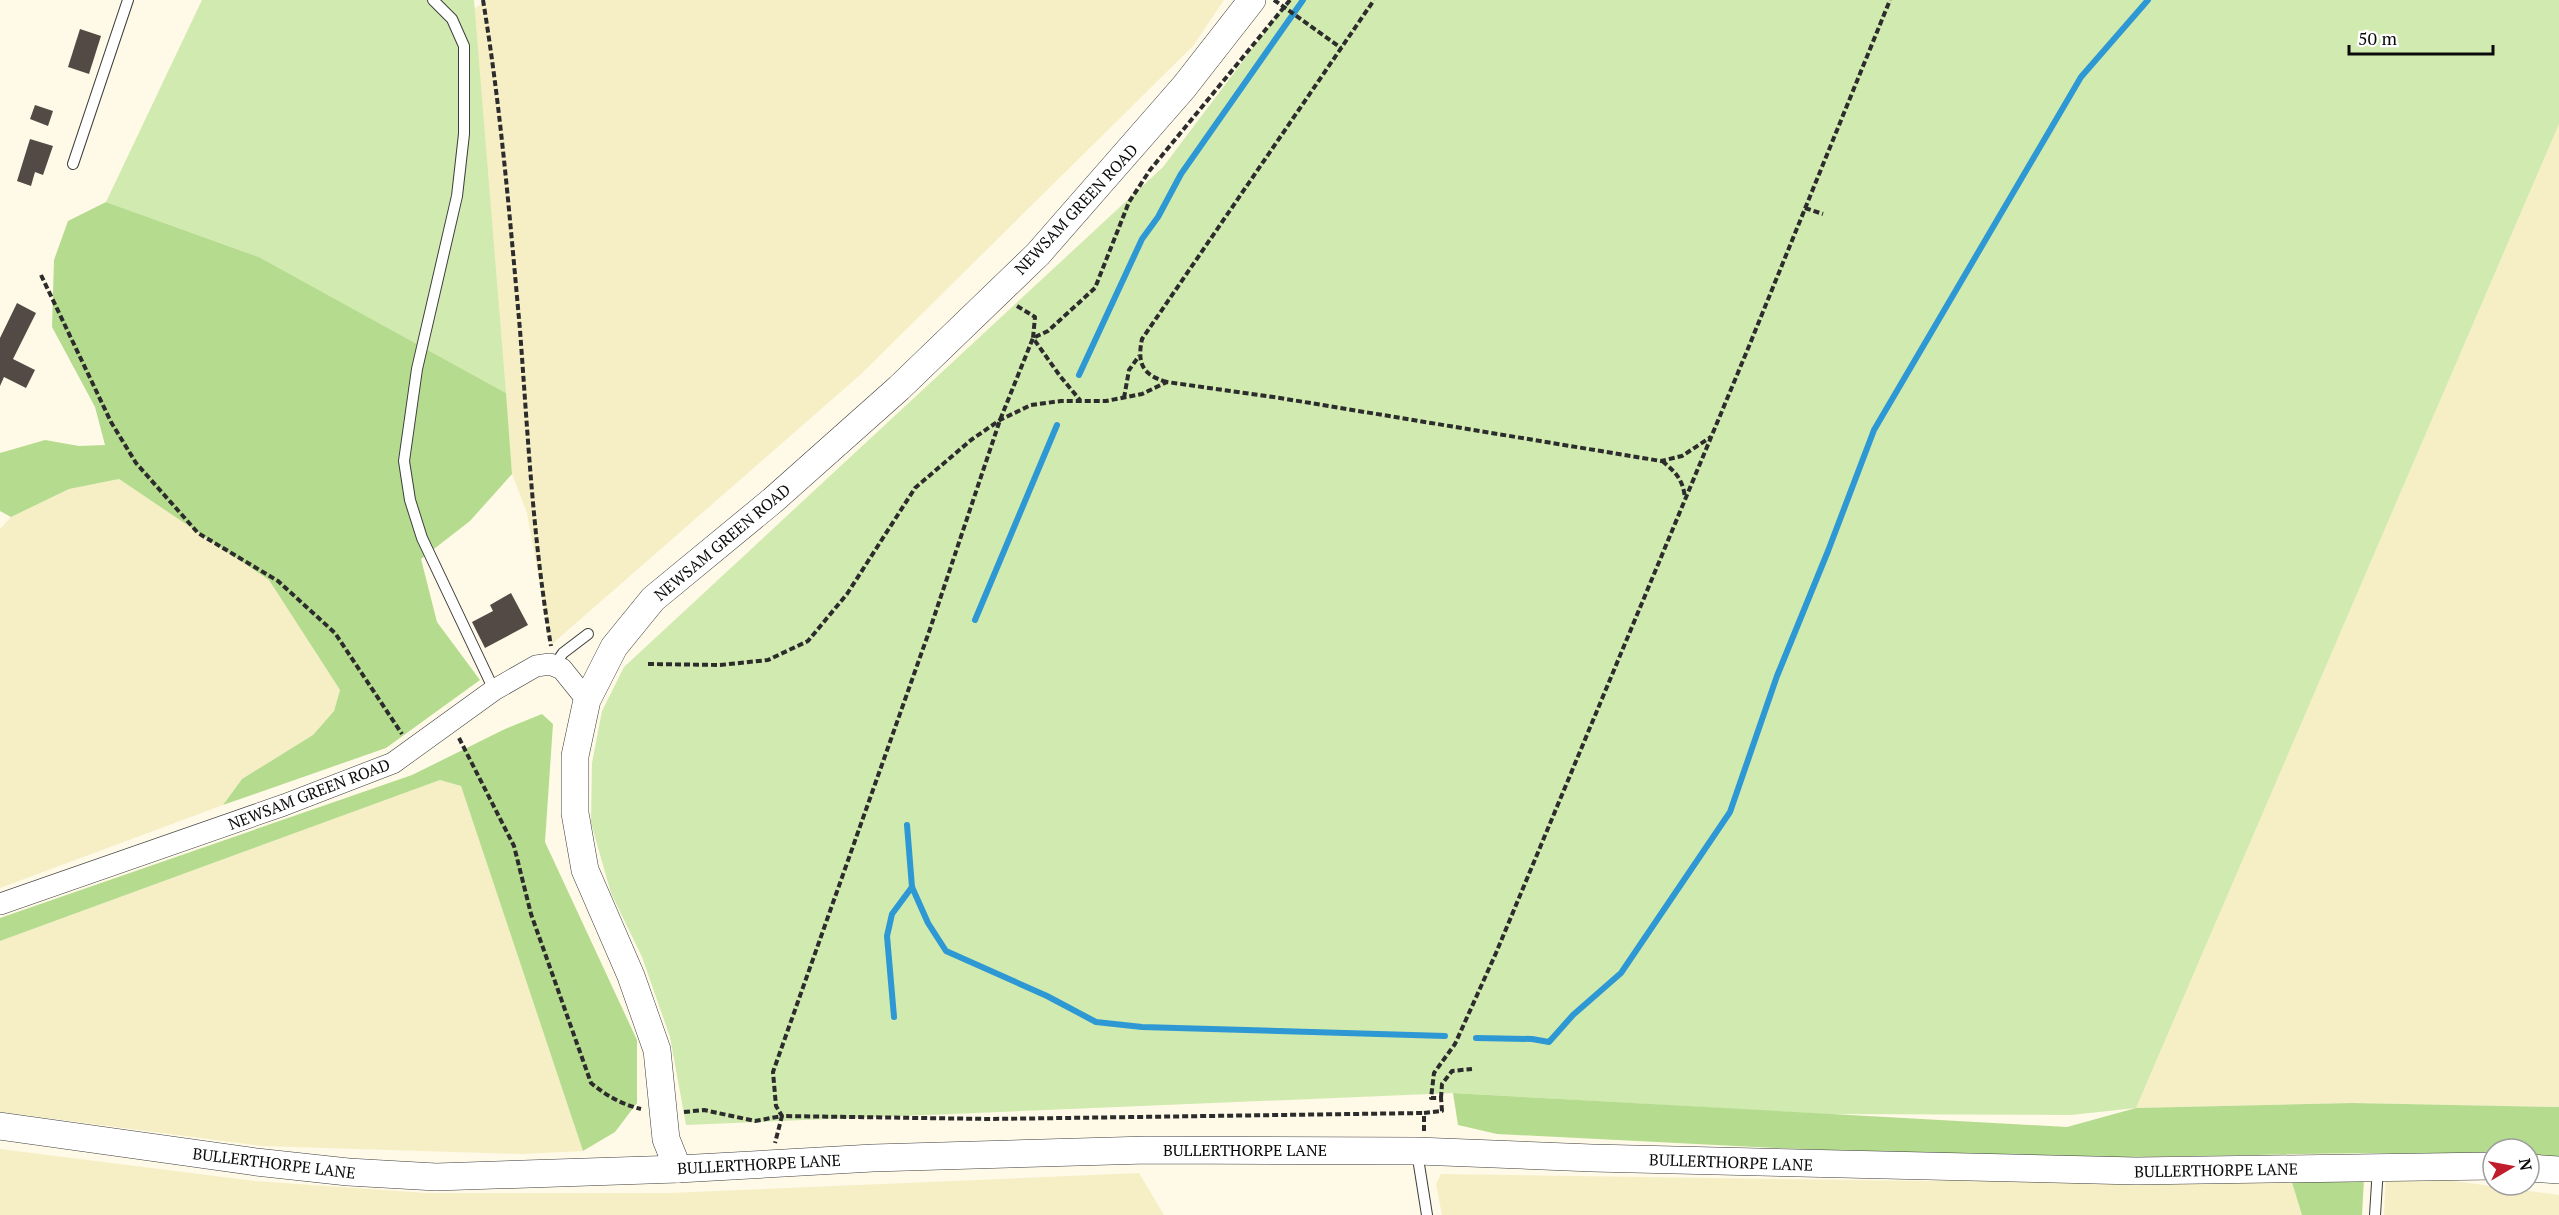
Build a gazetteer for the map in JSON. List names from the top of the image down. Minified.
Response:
{"streets":{"street":["NEWSAM GREEN ROAD","BULLERTHORPE LANE"]},"crossings":[["NEWSAM GREEN ROAD","BULLERTHORPE LANE"]],"scale_bar":"50 m","north":"right"}
